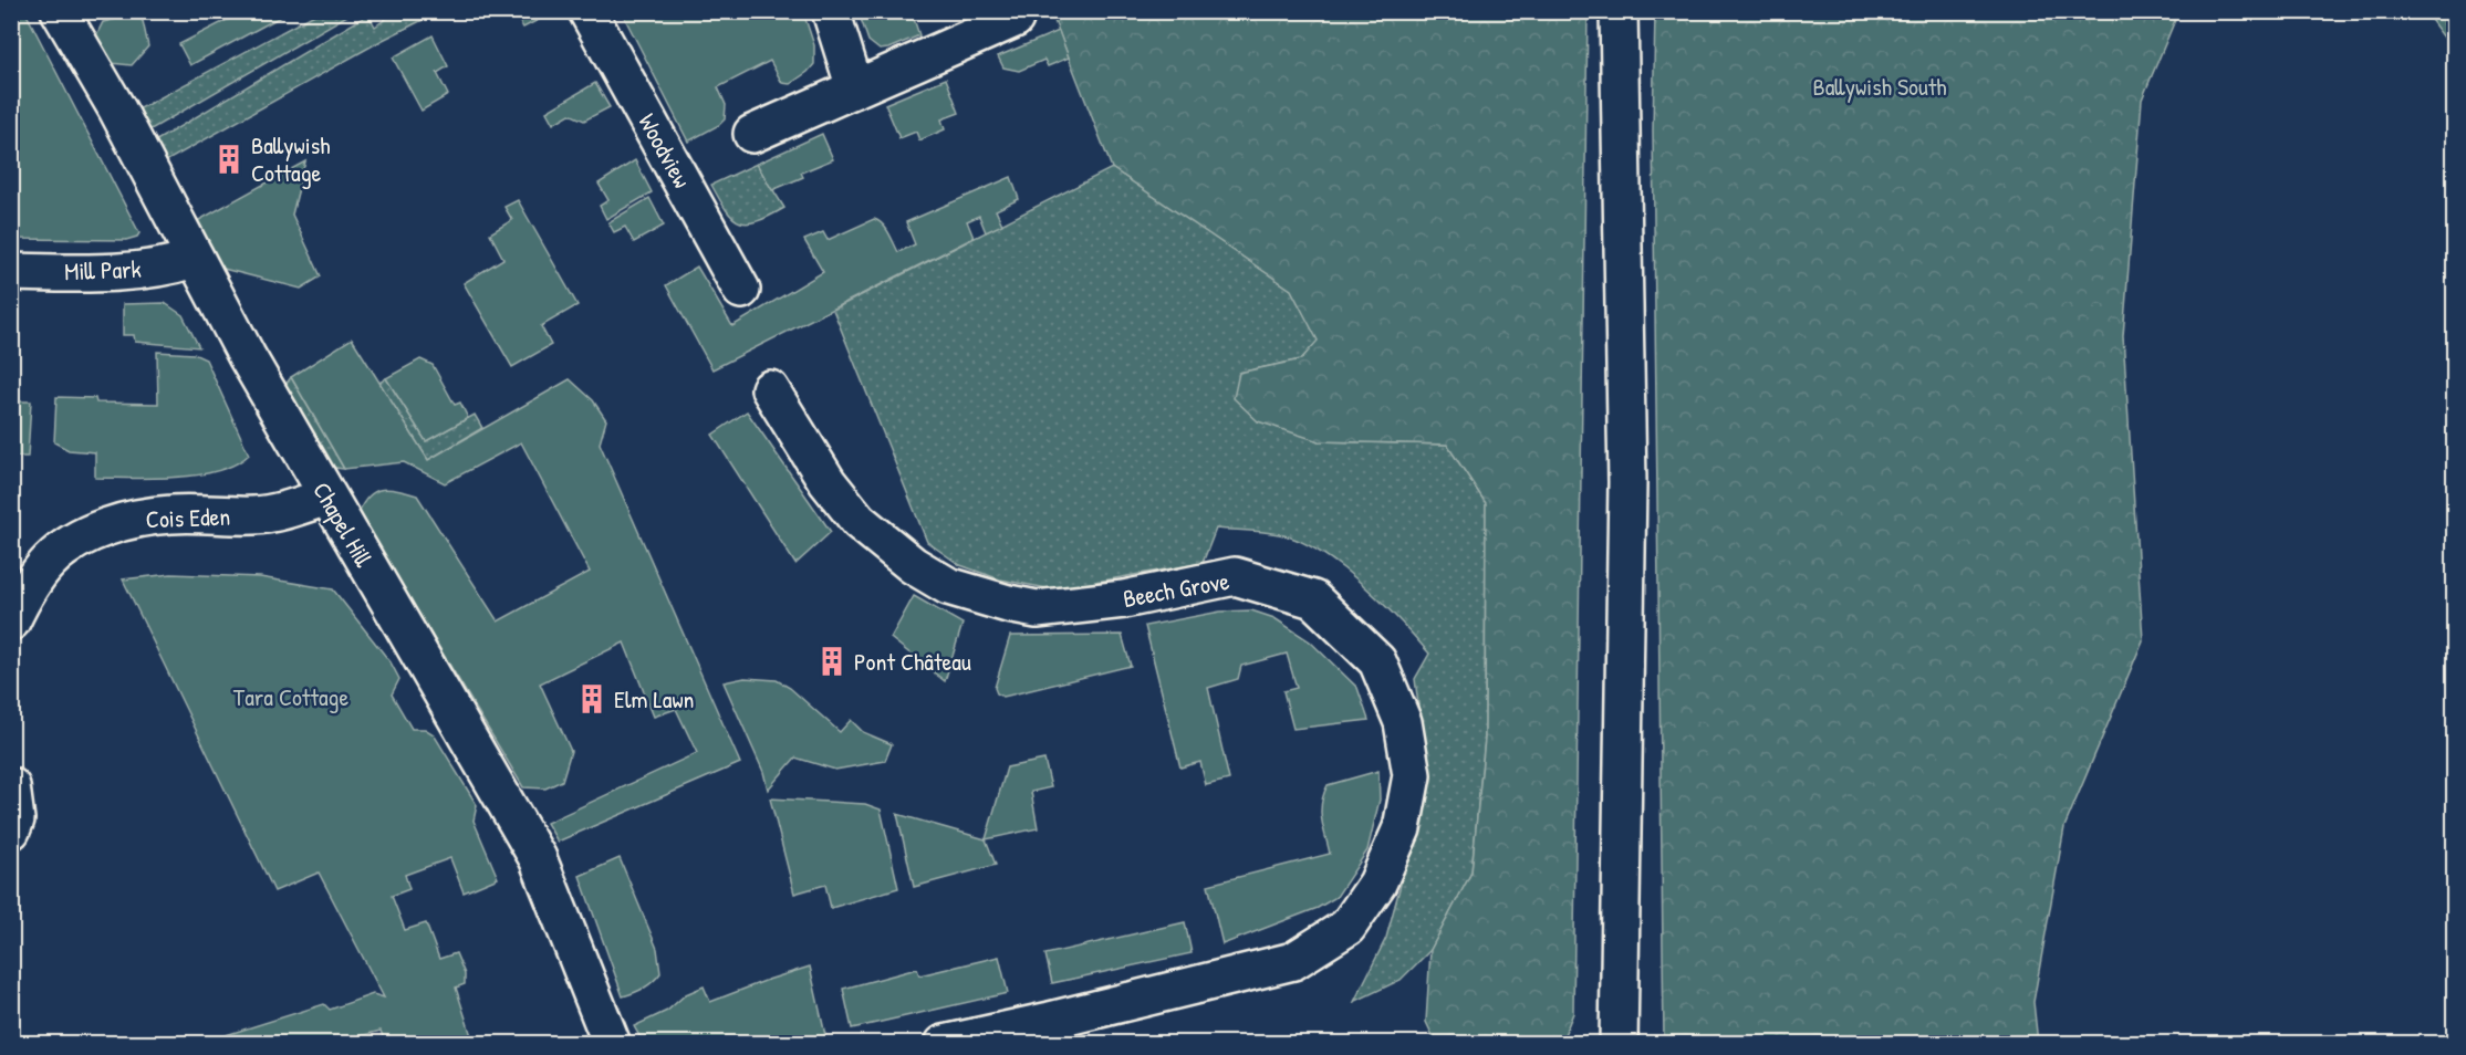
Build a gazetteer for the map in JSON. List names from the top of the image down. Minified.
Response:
{"streets":{"street":["Woodview","Mill Park","Cois Eden","Chapel Hill","Beech Grove"]},"crossings":[["Mill Park","Chapel Hill"],["Cois Eden","Chapel Hill"]],"parks":["Ballywish South","Tara Cottage"],"places":{"building":["Ballywish Cottage","Pont Château","Elm Lawn"]}}
